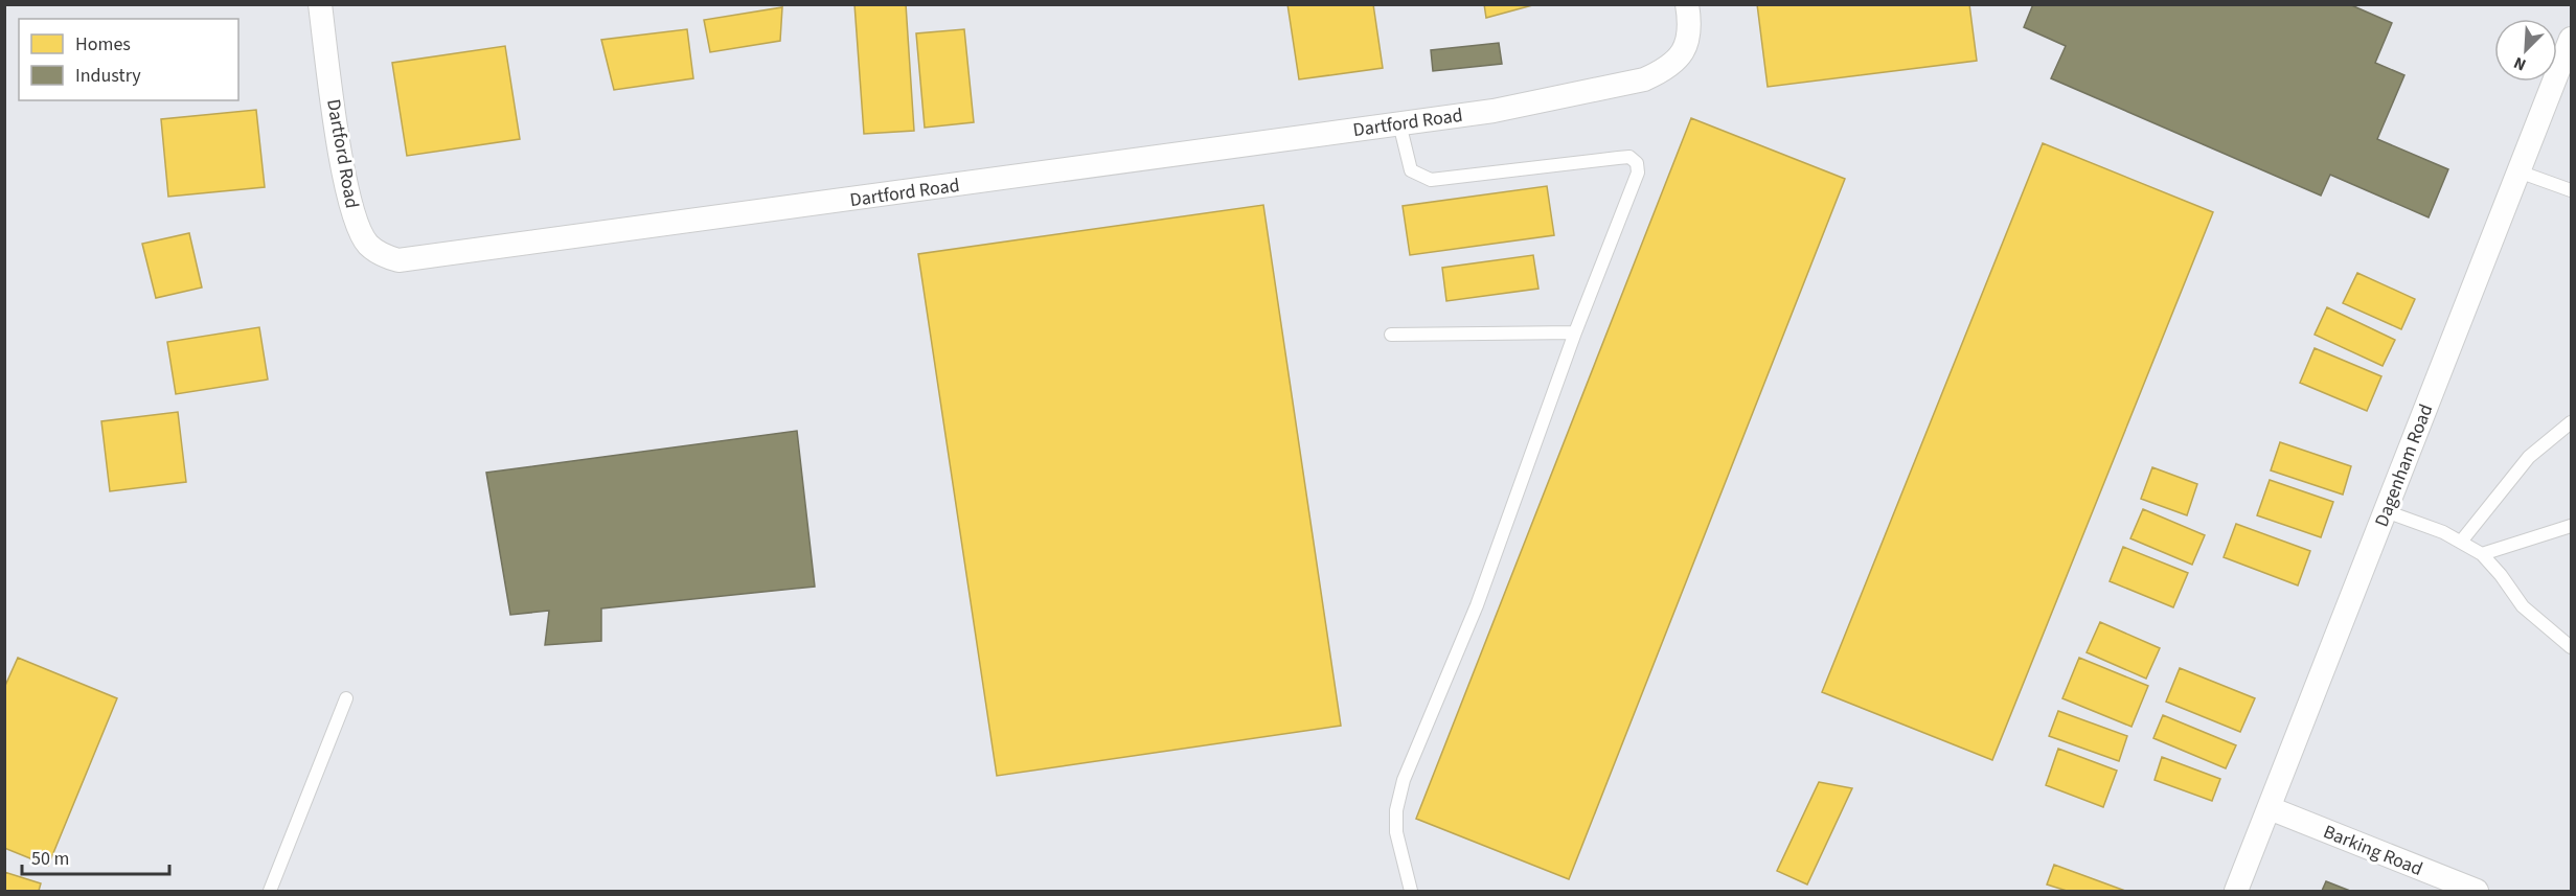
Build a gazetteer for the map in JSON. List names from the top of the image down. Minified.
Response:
{"streets":{"street":["Dartford Road","Dagenham Road","Barking Road"]},"crossings":[["Dagenham Road","Barking Road"]],"legend":["Homes","Industry"],"scale_bar":"50 m","north":"bottom left"}
